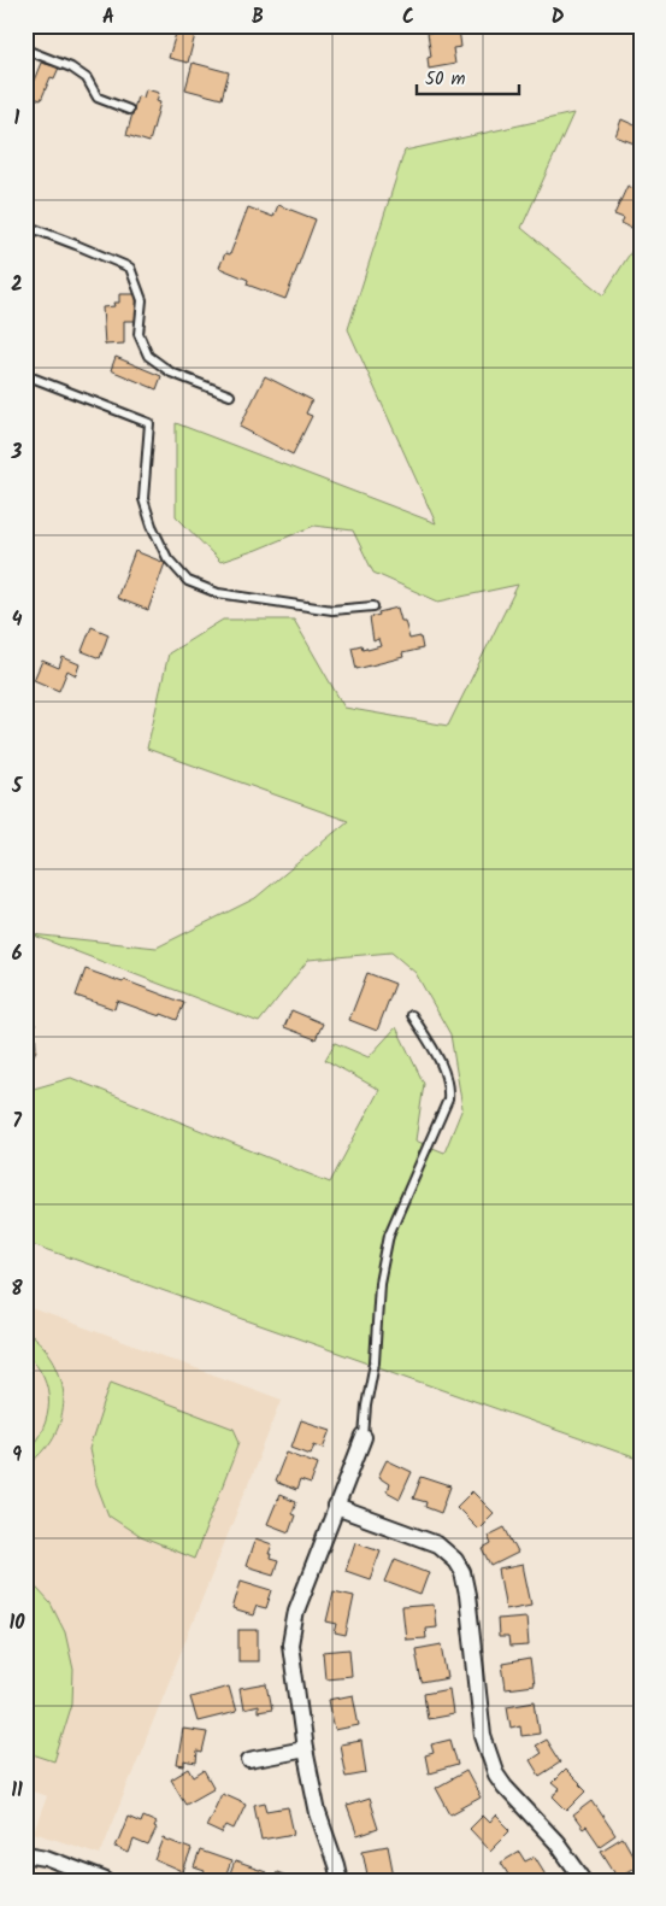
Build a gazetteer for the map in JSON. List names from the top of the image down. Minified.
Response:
{"scale_bar":"50 m","grid":{"columns":["A","B","C","D"],"rows":["1","2","3","4","5","6","7","8","9","10","11"]}}
